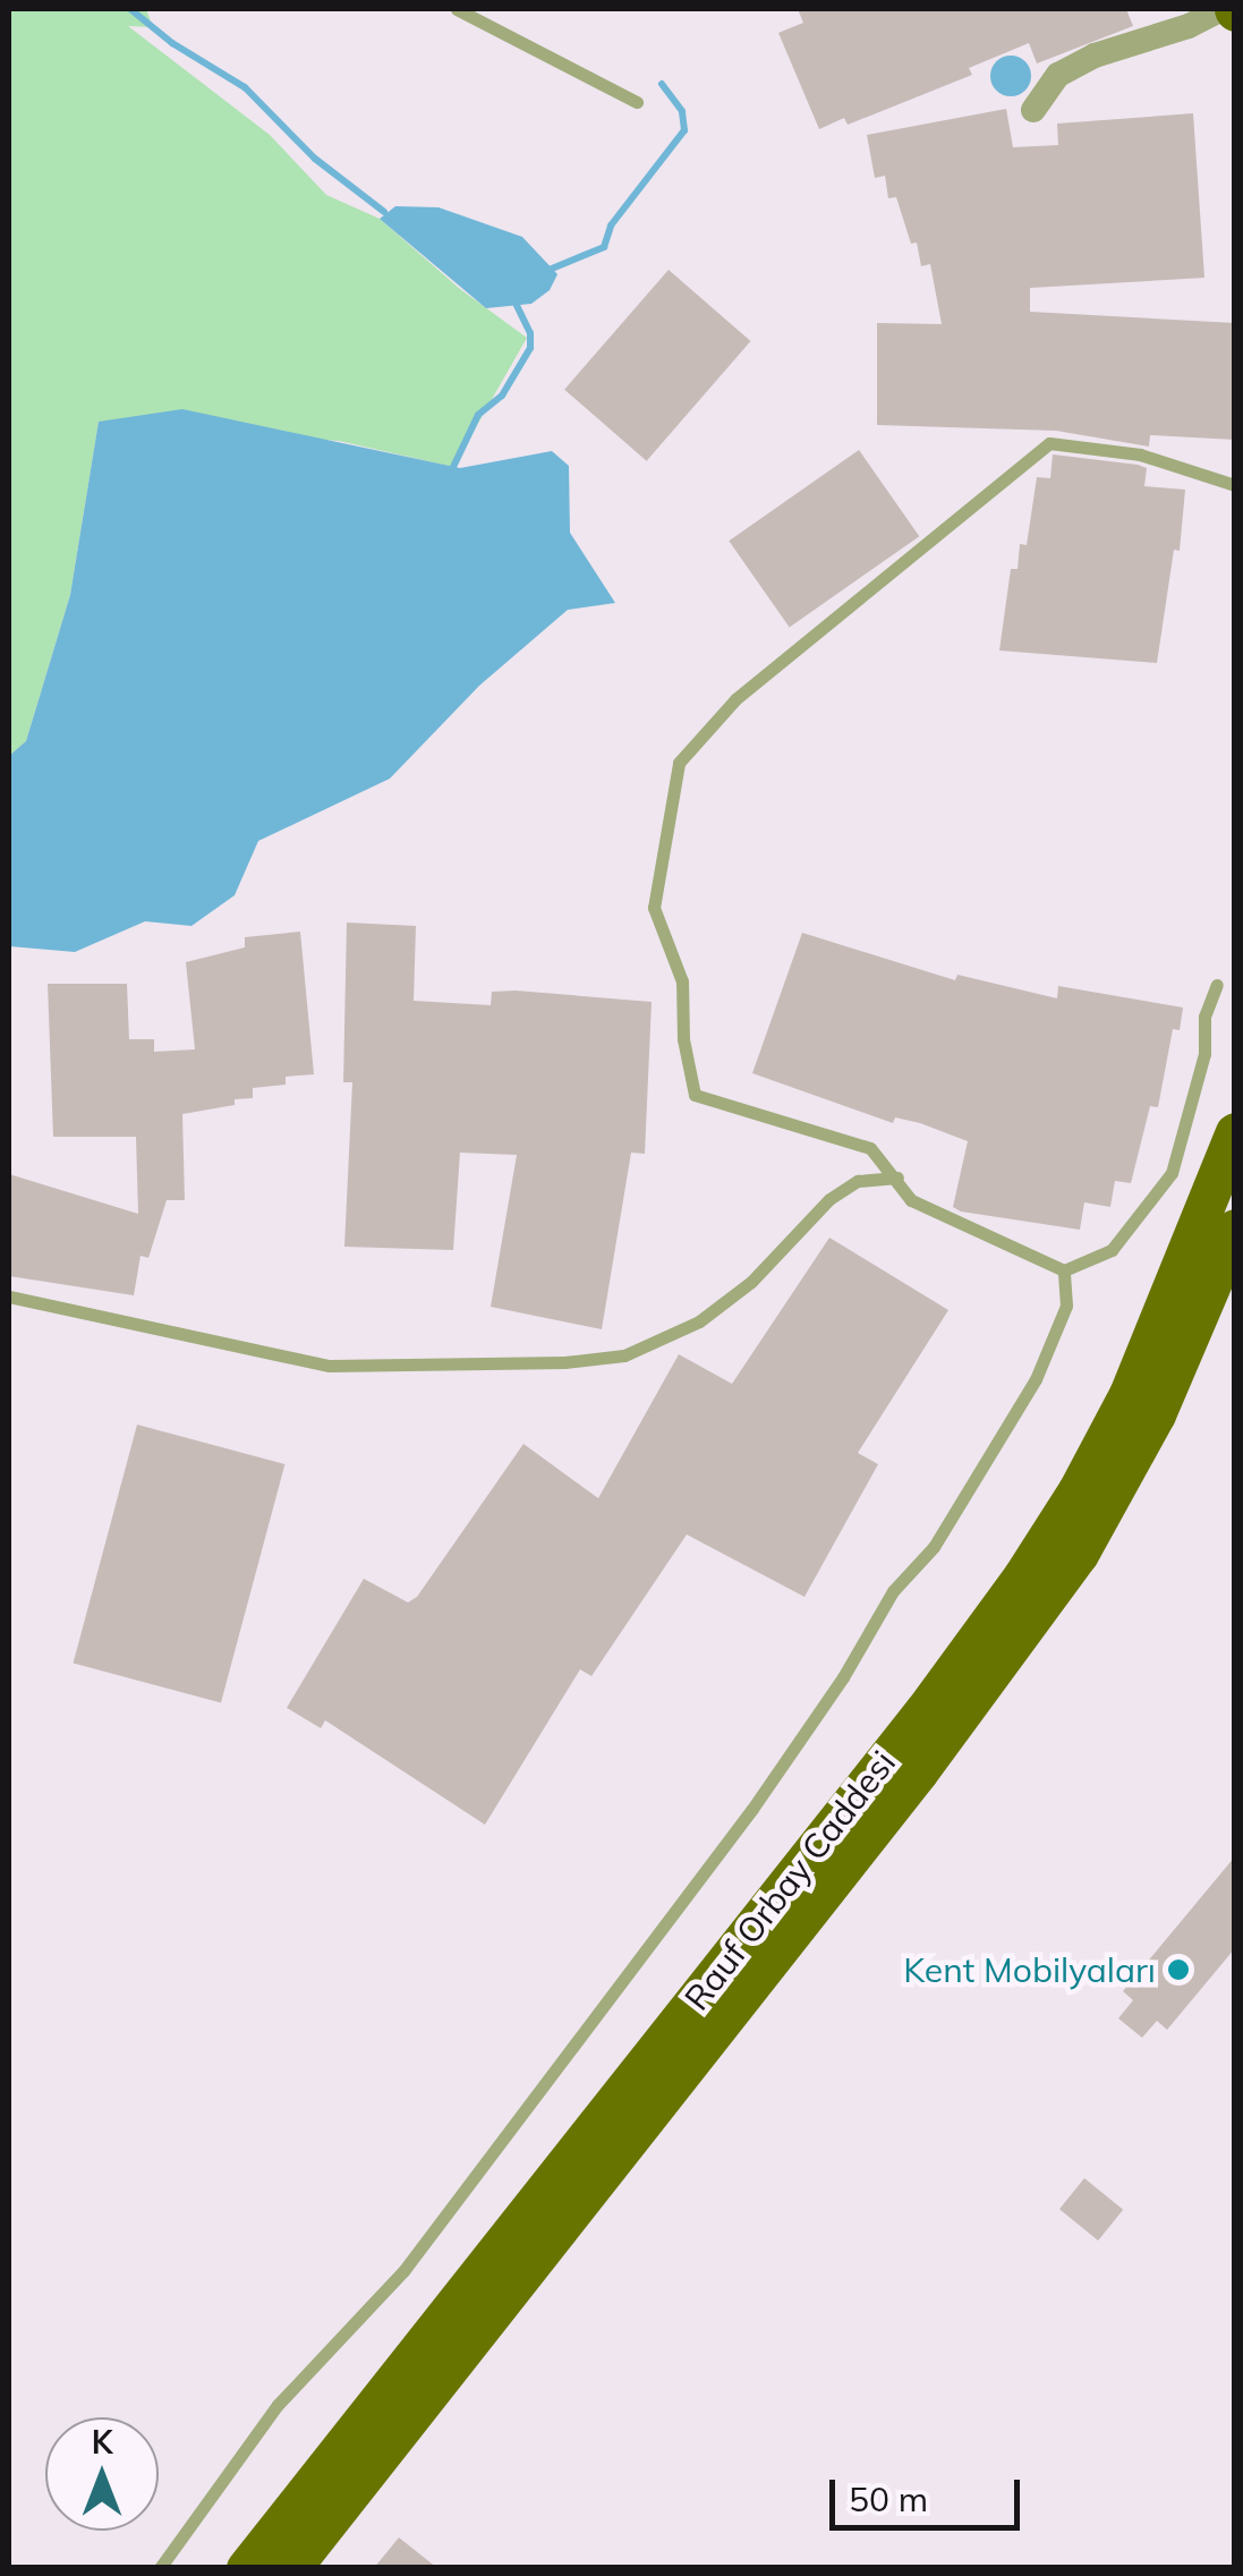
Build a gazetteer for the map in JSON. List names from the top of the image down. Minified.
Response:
{"streets":{"main road":["Rauf Orbay Caddesi"]},"places":["Kent Mobilyaları"],"scale_bar":"50 m","north":"top"}
